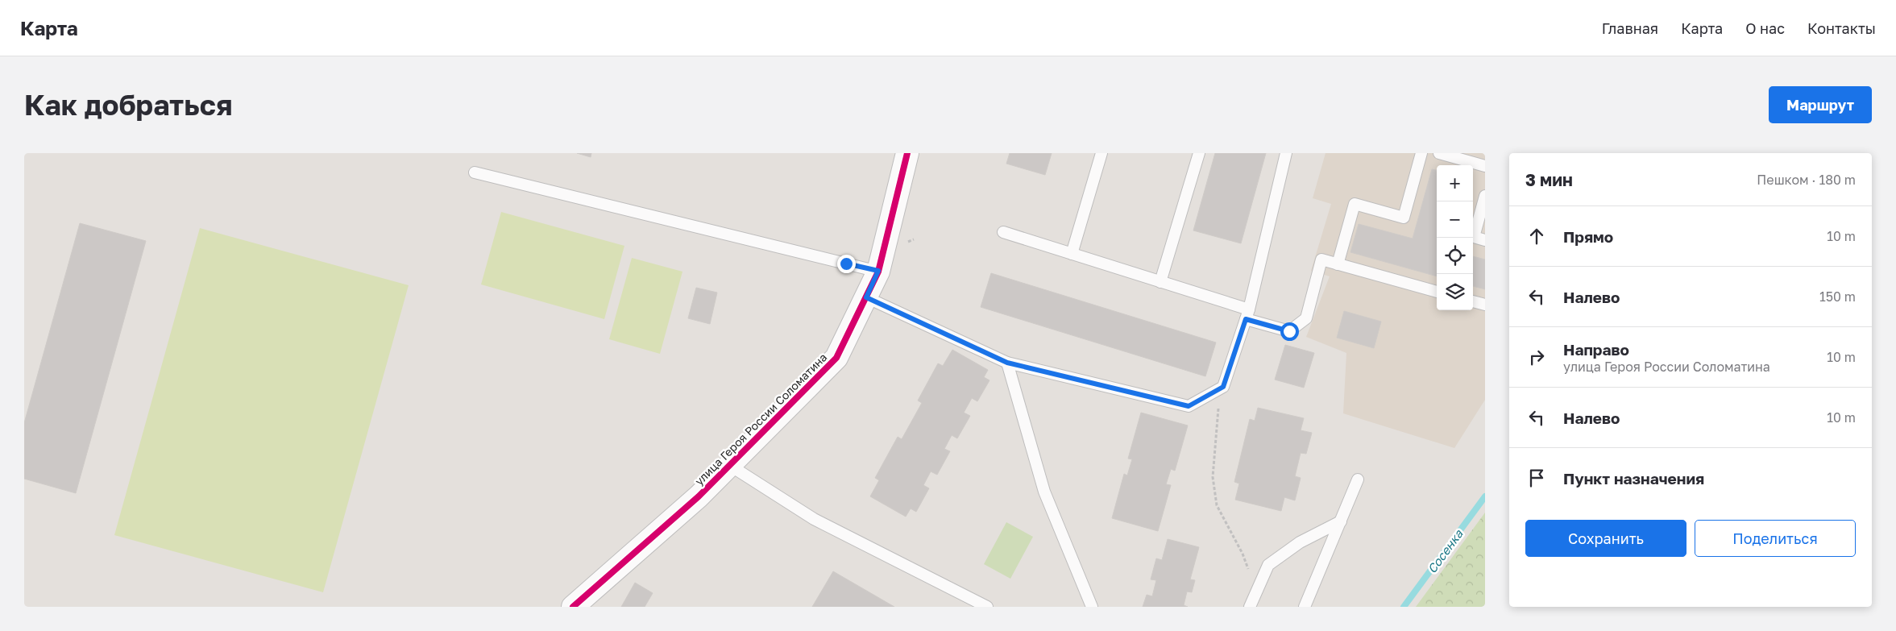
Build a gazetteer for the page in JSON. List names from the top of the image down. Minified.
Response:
{"streets":{"street":["улица Героя России Соломатина"]},"water":["Сосенка"],"page":{"header":"Карта","nav":["Главная","Карта","О нас","Контакты"],"buttons":["Маршрут",["Сохранить","Поделиться"]],"title":"Как добраться","heading":["3 мин","Пешком · 180 m"],"map_buttons":["+","−"],"list":[["Прямо","10 m"],["Налево","150 m"],["Направо","улица Героя России Соломатина","10 m"],["Налево","10 m"],"Пункт назначения"]}}
